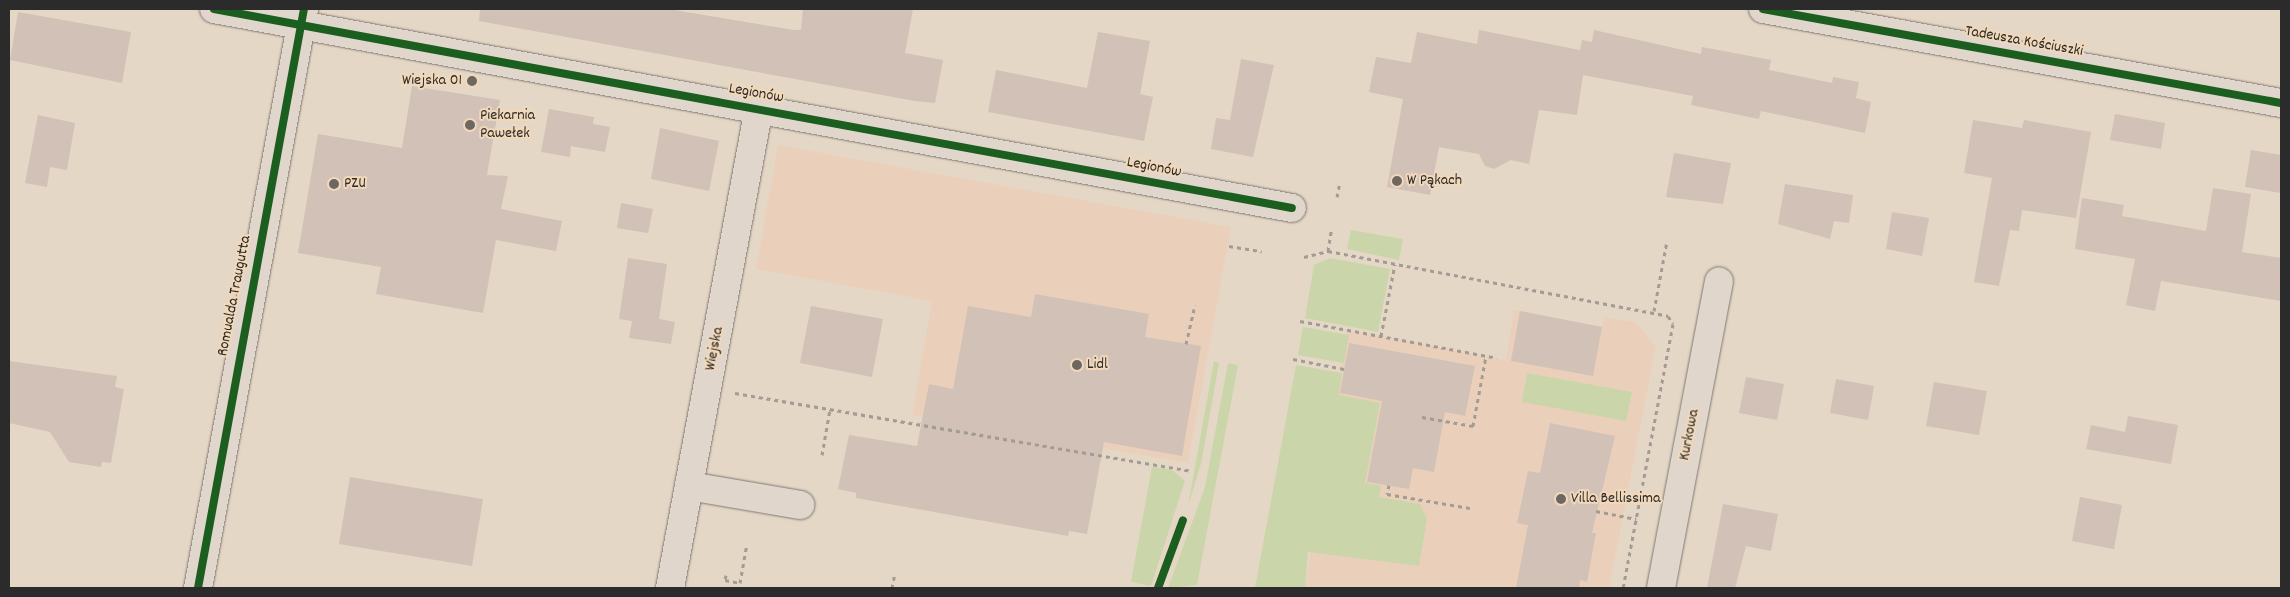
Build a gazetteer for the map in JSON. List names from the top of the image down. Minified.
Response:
{"streets":{"street":["Tadeusza Kościuszki","Legionów","Romualda Traugutta","Wiejska","Kurkowa"]},"crossings":[["Legionów","Romualda Traugutta"],["Legionów","Wiejska"]],"places":["Wiejska 01","Piekarnia Pawełek","W Pąkach","PZU","Lidl","Villa Bellissima"]}
